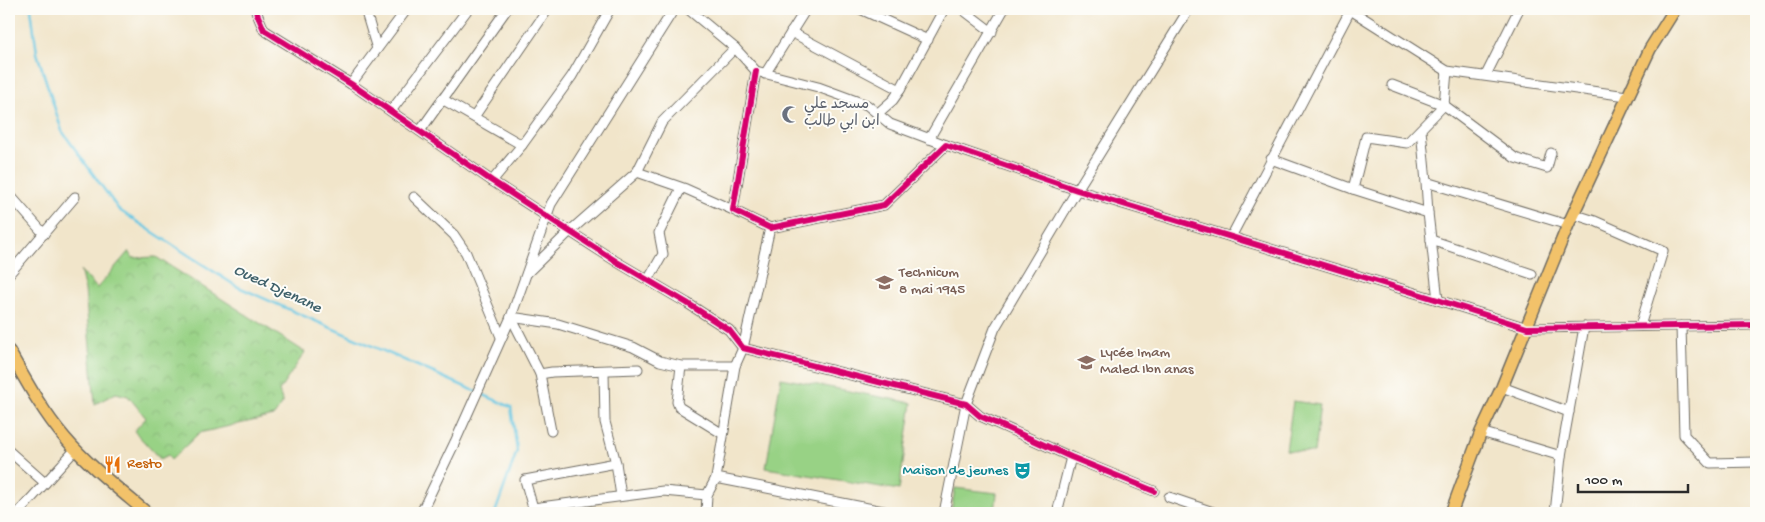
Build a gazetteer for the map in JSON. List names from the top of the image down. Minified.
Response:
{"water":["Oued Djenane"],"places":{"mosque":["مسجد علي ابن ابي طالب"],"school or university":["Technicum 8 mai 1945","Lycée Imam Maled Ibn anas"],"restaurant":["Resto"],"theatre":["Maison de jeunes"]},"scale_bar":"100 m"}
